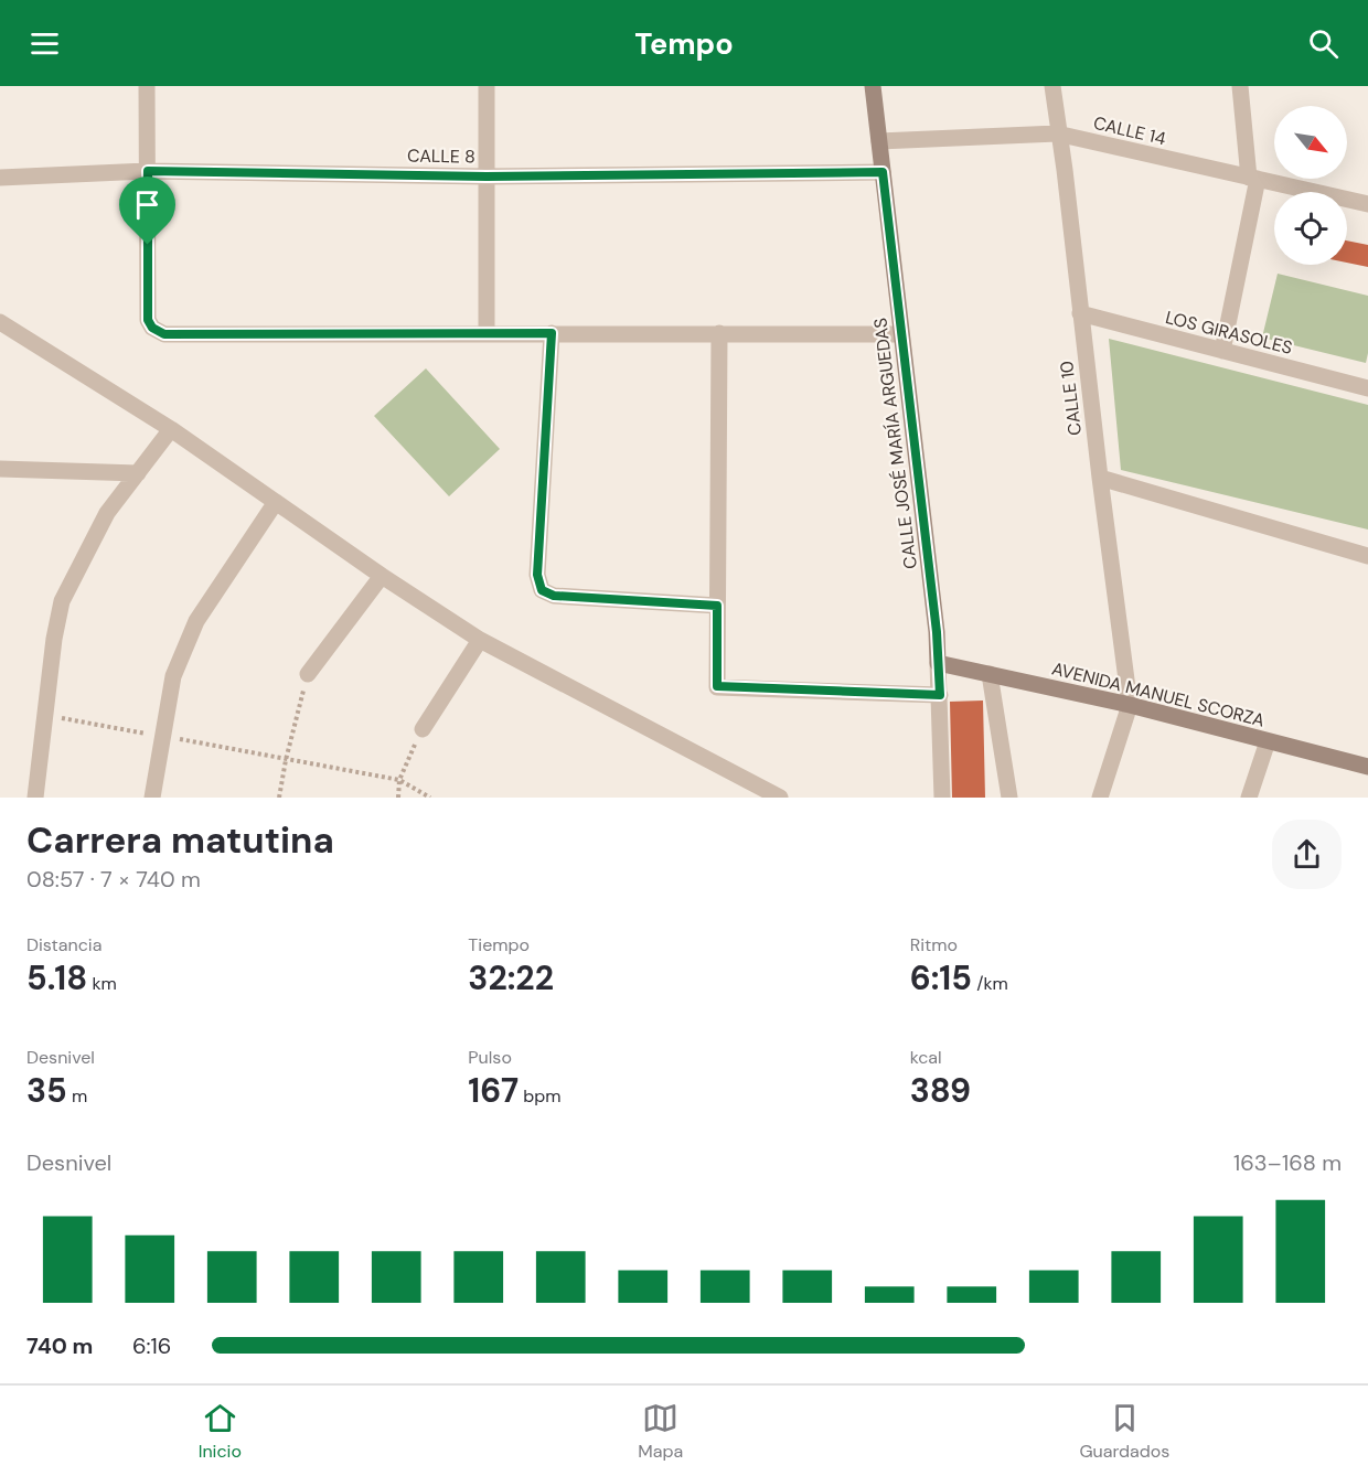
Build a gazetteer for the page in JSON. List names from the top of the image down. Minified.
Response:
{"streets":{"street":["CALLE 14","CALLE 8","LOS GIRASOLES","CALLE 10","CALLE JOSÉ MARÍA ARGUEDAS","AVENIDA MANUEL SCORZA"]},"crossings":[["CALLE 14","CALLE 10"],["CALLE 14","CALLE JOSÉ MARÍA ARGUEDAS"],["CALLE 8","CALLE JOSÉ MARÍA ARGUEDAS"],["LOS GIRASOLES","CALLE 10"],["CALLE 10","AVENIDA MANUEL SCORZA"],["CALLE JOSÉ MARÍA ARGUEDAS","AVENIDA MANUEL SCORZA"]],"north":"bottom right","page":{"header":"Tempo","heading":["Carrera matutina","08:57 · 7 × 740 m"],"stats":[["Distancia","5.18 km"],["Tiempo","32:22"],["Ritmo","6:15 /km"],["Desnivel","35 m"],["Pulso","167 bpm"],["kcal","389"]],"chart":["Desnivel","163–168 m"],"list":[{"name":"740 m","note":"6:16"}],"tabs":["Inicio","Mapa","Guardados"]}}
